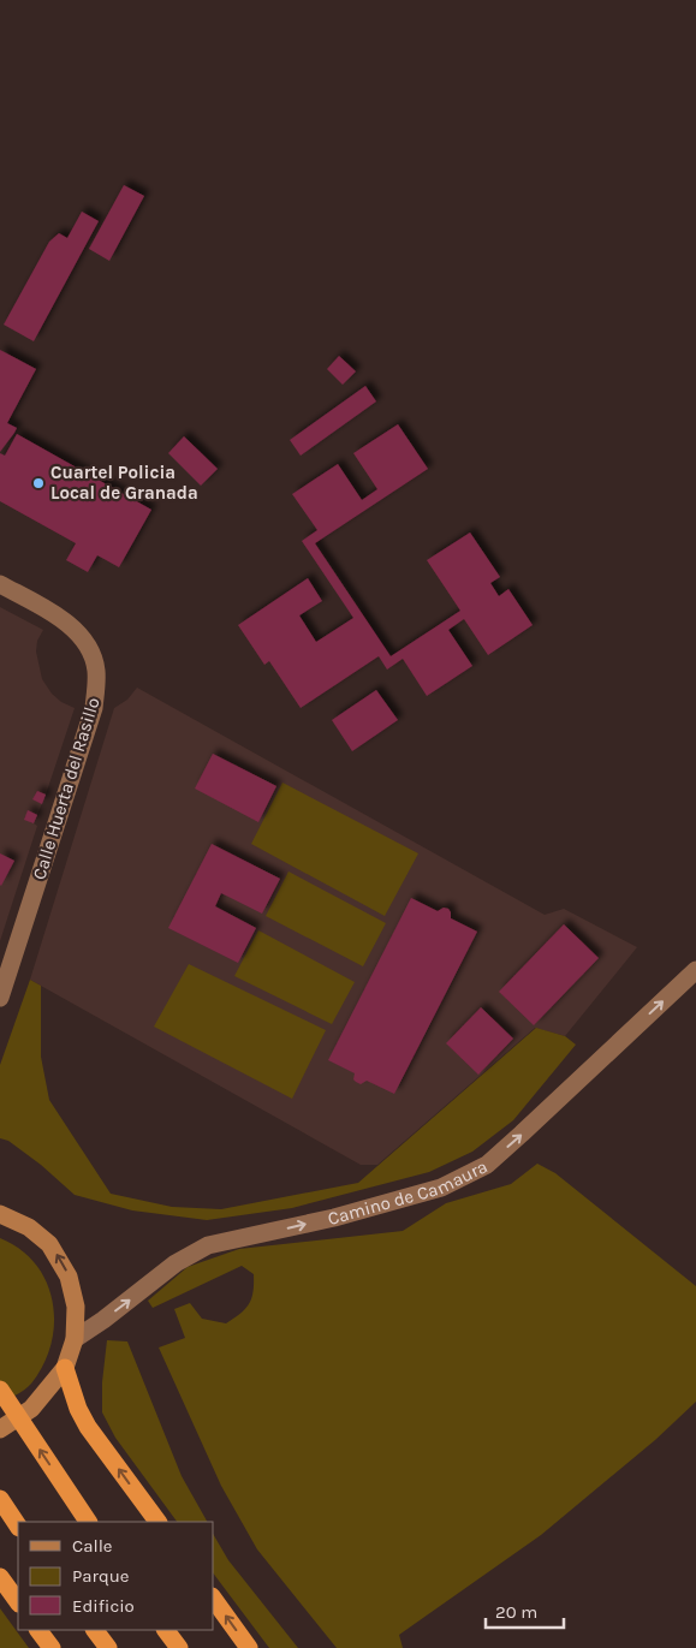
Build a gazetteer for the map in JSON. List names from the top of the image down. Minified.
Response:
{"streets":{"street":["Calle Huerta del Rasillo","Camino de Camaura"]},"one_way":["Camino de Camaura"],"places":["Cuartel Policia Local de Granada"],"legend":["Calle","Parque","Edificio"],"scale_bar":"20 m"}
